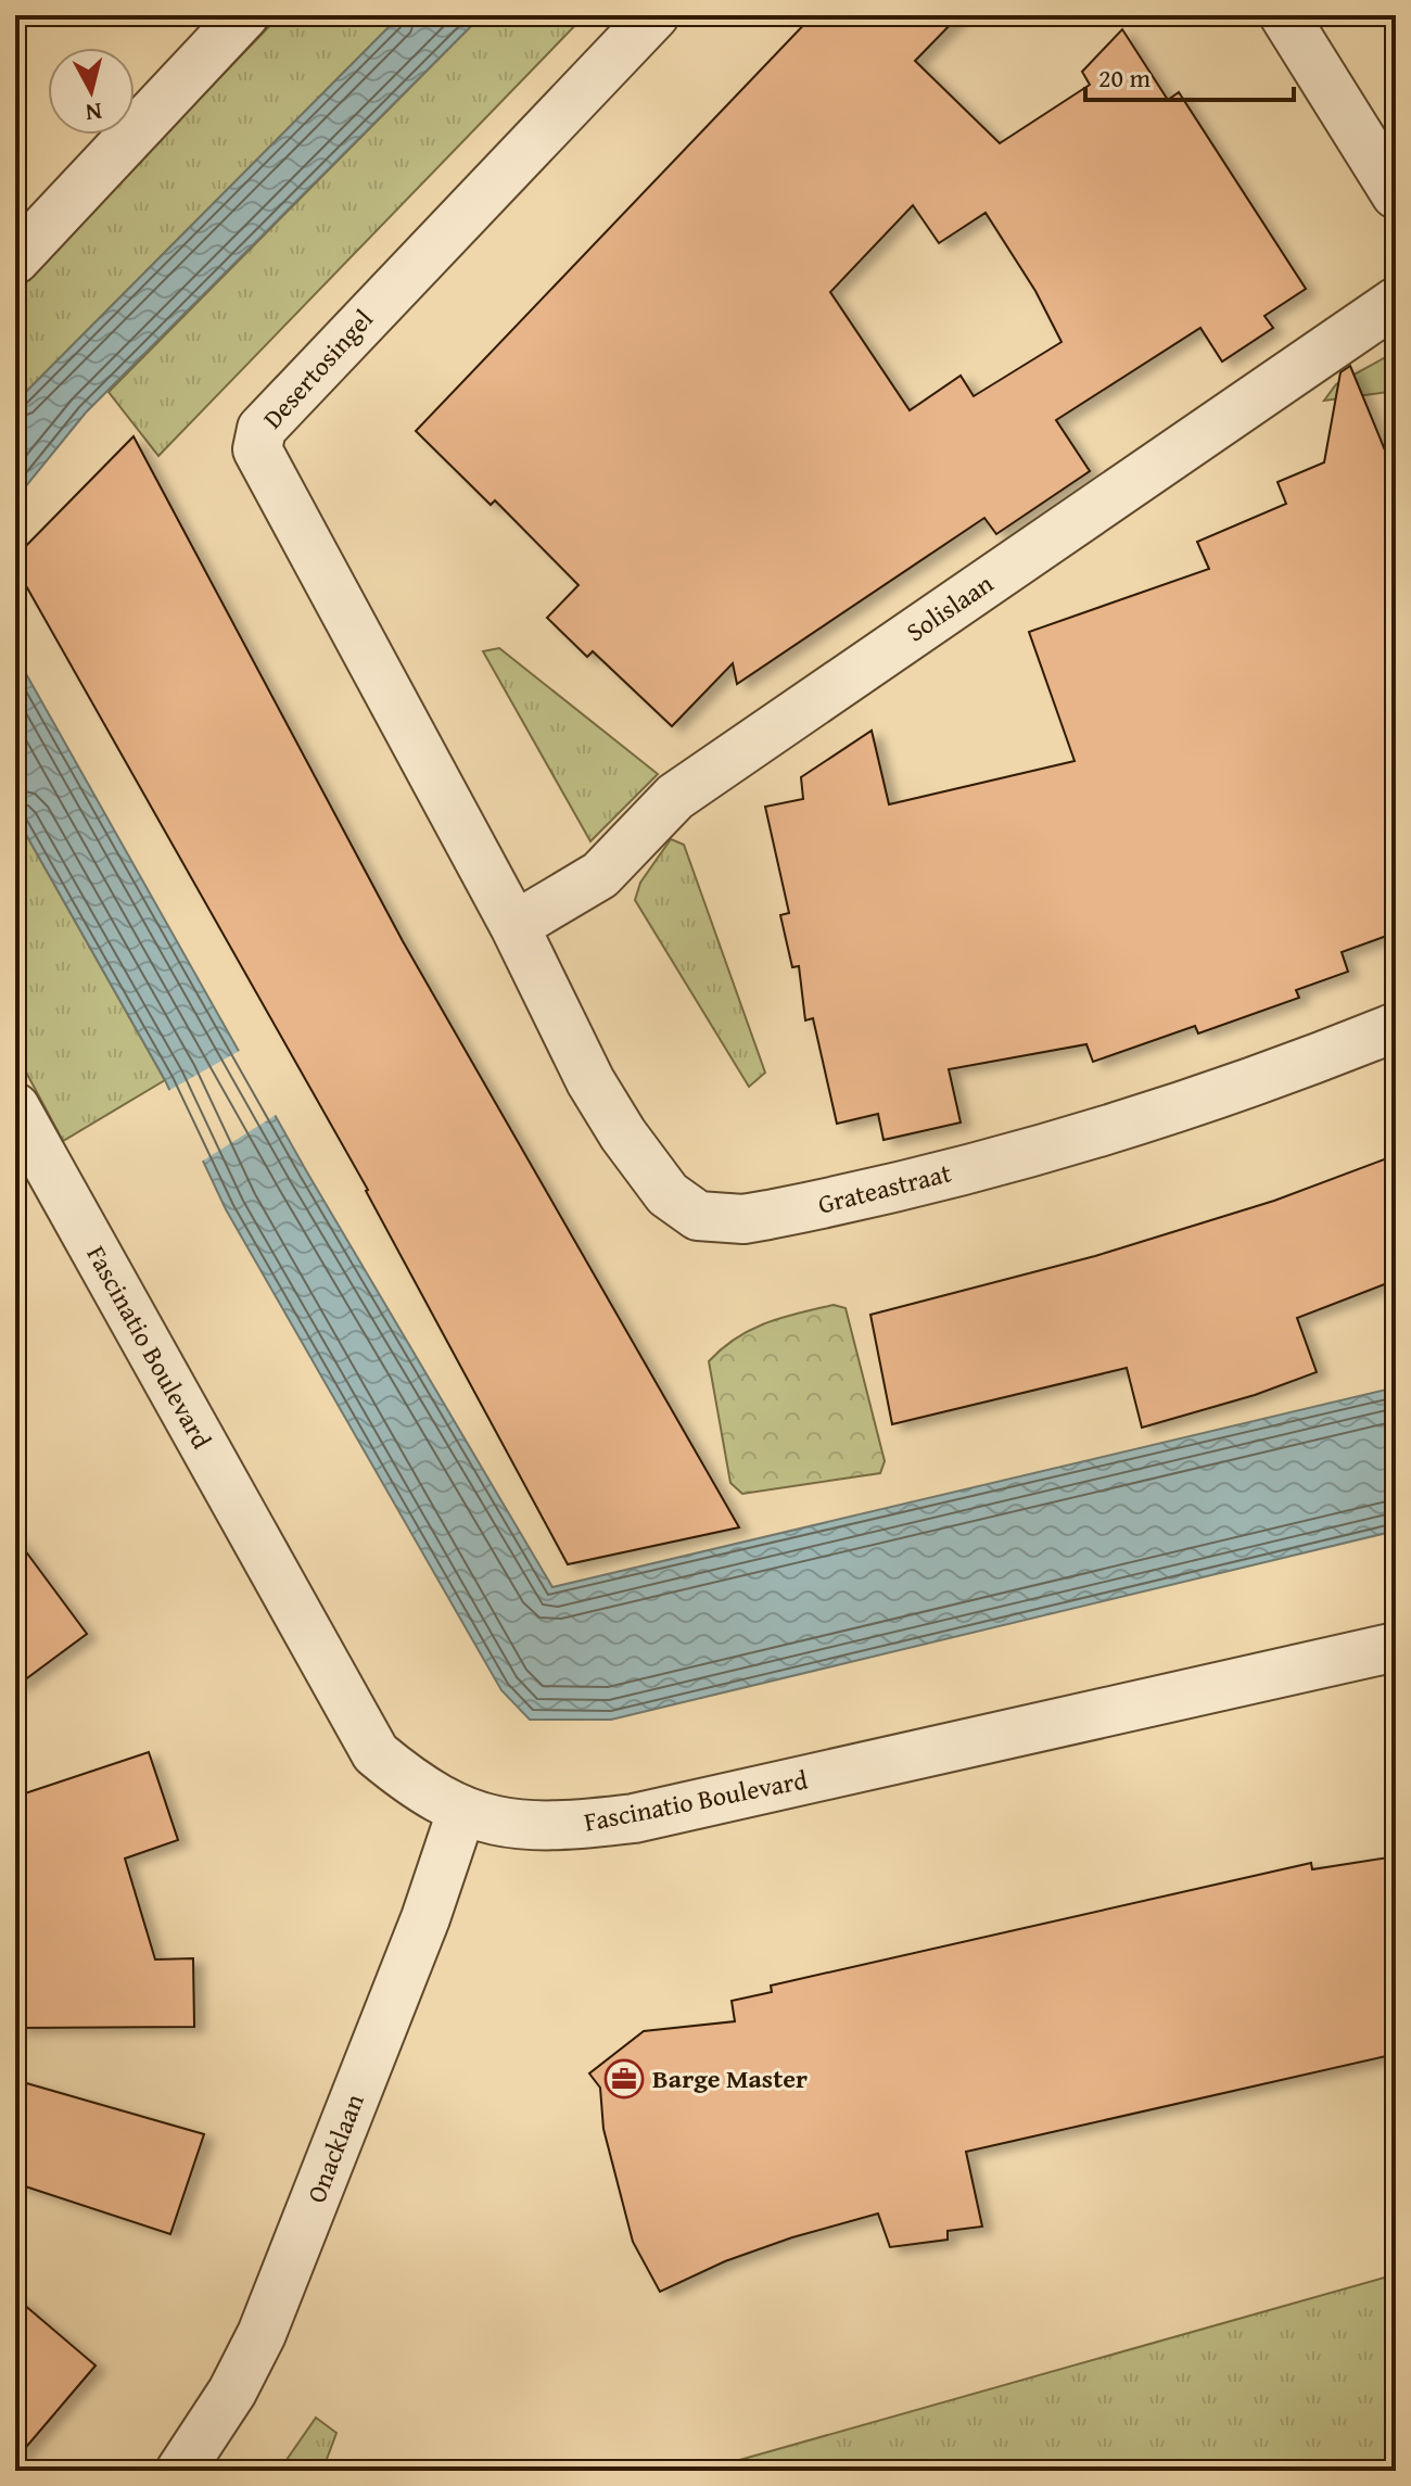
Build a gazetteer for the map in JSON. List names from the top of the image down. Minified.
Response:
{"streets":{"street":["Desertosingel","Solislaan","Grateastraat","Fascinatio Boulevard","Onacklaan"]},"crossings":[["Desertosingel","Solislaan"],["Desertosingel","Grateastraat"],["Solislaan","Grateastraat"],["Fascinatio Boulevard","Onacklaan"]],"places":{"office":["Barge Master"]},"scale_bar":"20 m","north":"bottom"}
